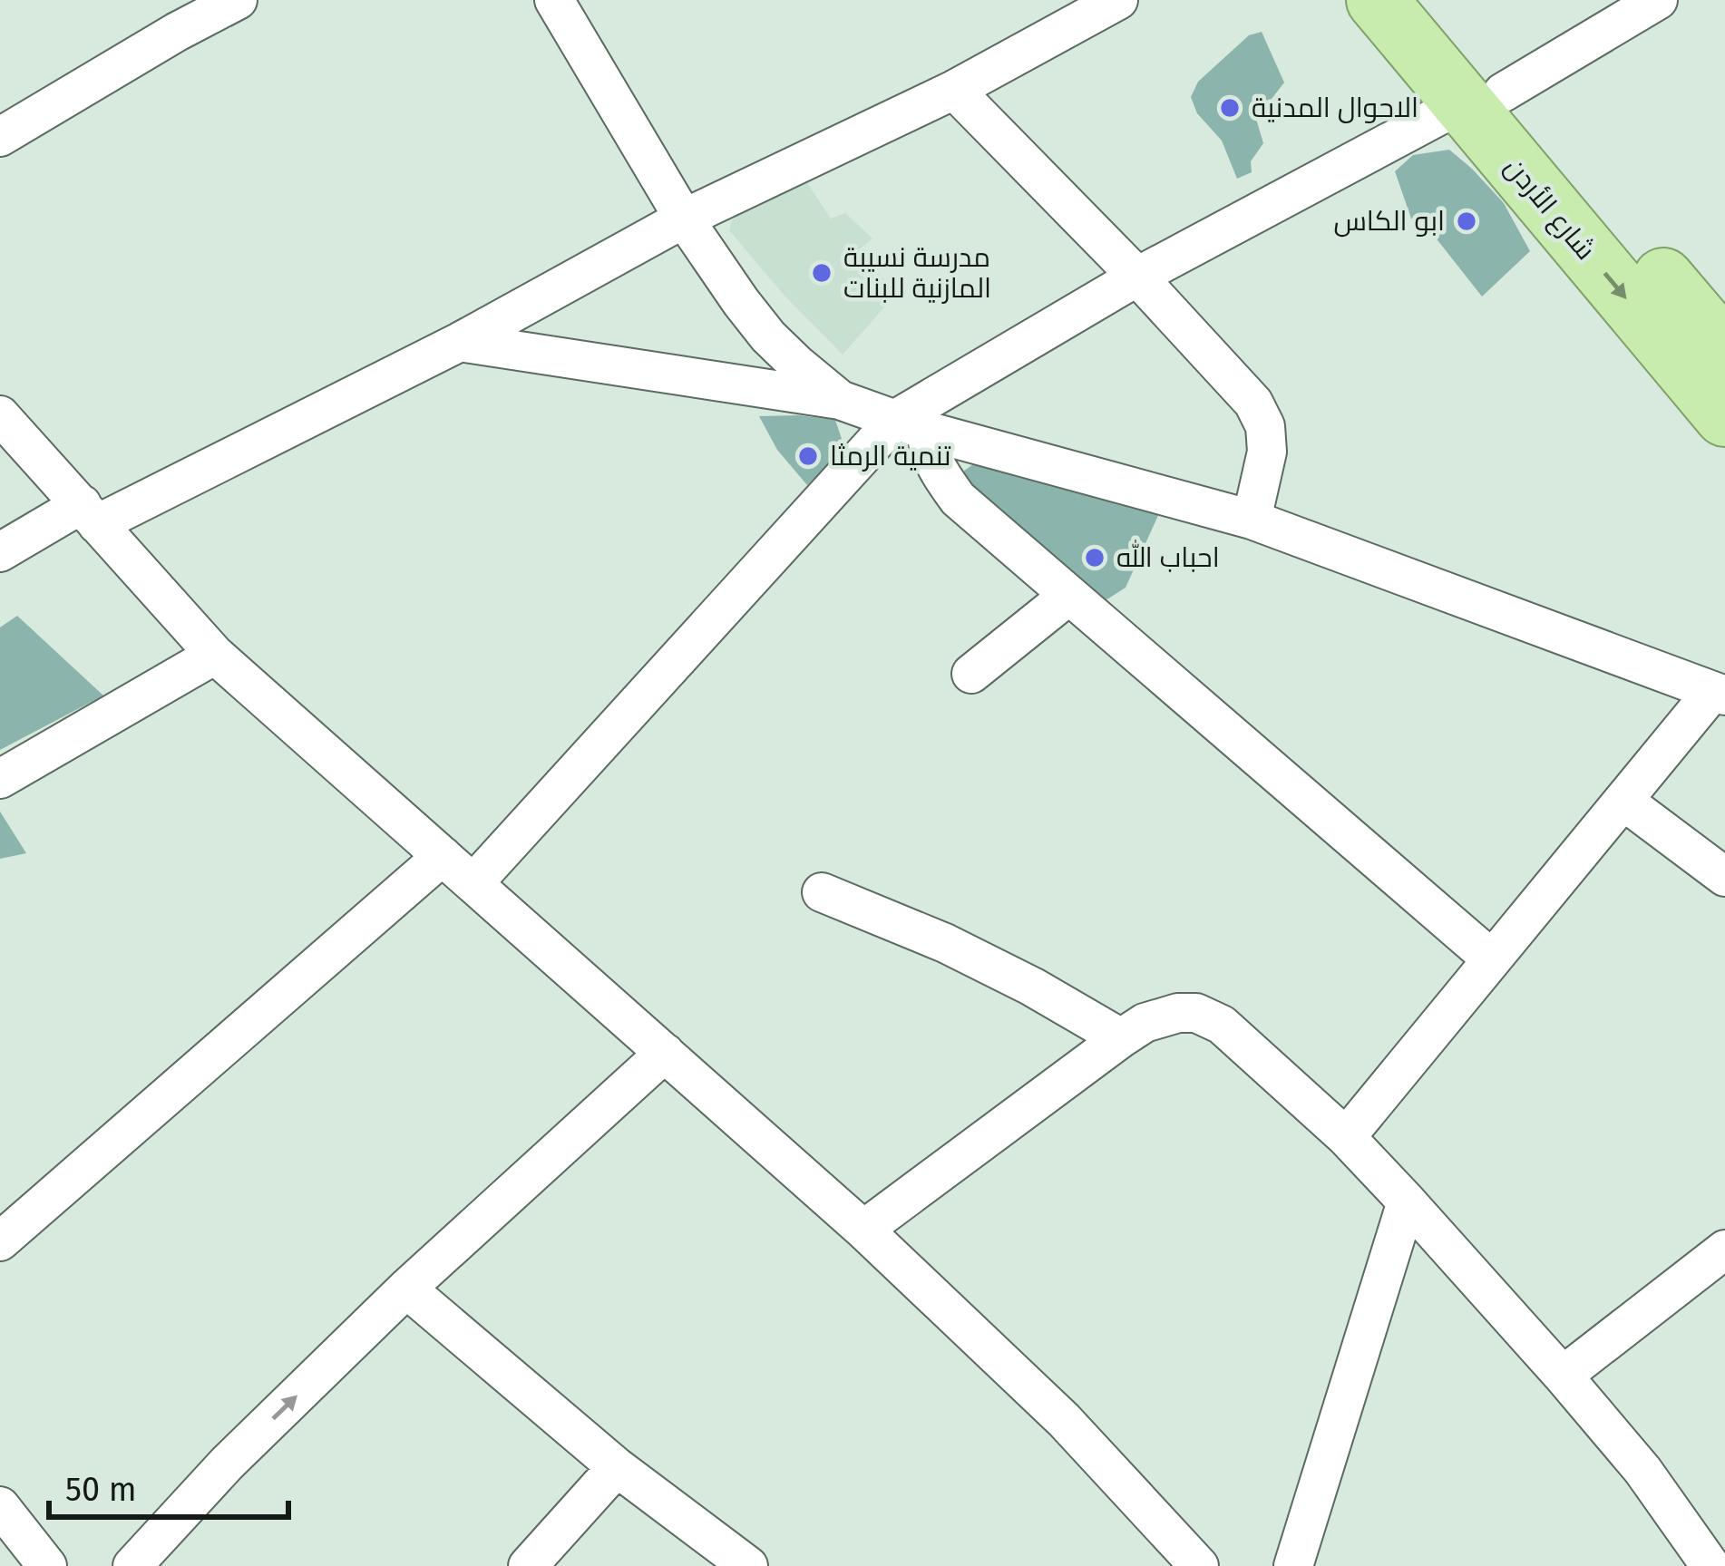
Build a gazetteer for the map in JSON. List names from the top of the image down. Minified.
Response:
{"streets":{"highway":["شارع الأردن"]},"places":["الاحوال المدنية","ابو الكاس","مدرسة نسيبة المازنية للبنات","تنمية الرمثا","احباب الله"],"scale_bar":"50 m"}
